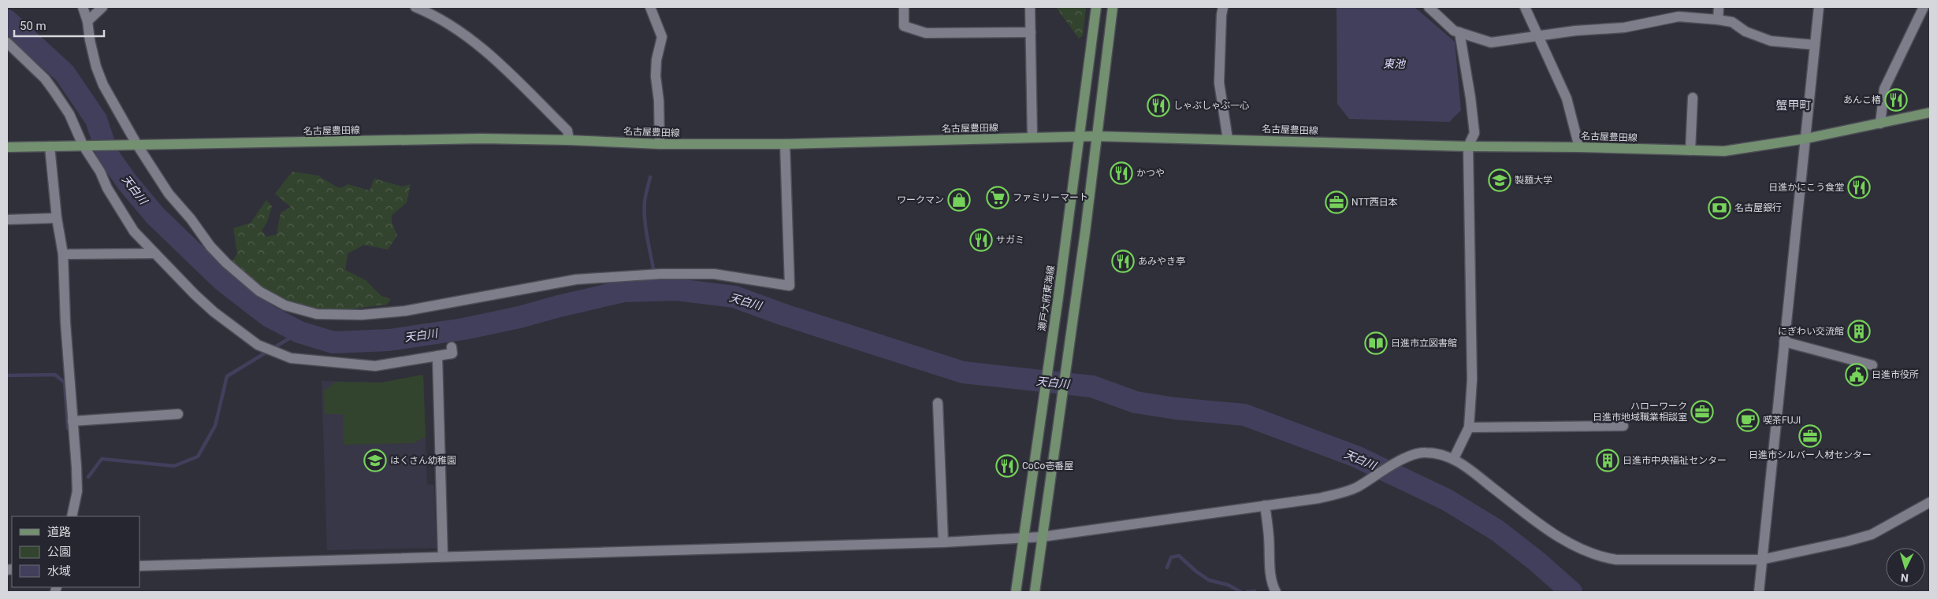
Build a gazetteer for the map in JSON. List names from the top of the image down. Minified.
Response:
{"streets":{"main road":["名古屋豊田線","瀬戸大府東海線"]},"crossings":[["名古屋豊田線","瀬戸大府東海線"]],"districts":["蟹甲町"],"water":["東池","天白川"],"places":{"restaurant":["あんこ椿","しゃぶしゃぶ一心","かつや","日進かにこう食堂","サガミ","あみやき亭","CoCo壱番屋"],"school or university":["製麺大学","はくさん幼稚園"],"supermarket":["ファミリーマート"],"shop":["ワークマン"],"office":["NTT西日本","ハローワーク 日進市地域職業相談室","日進市シルバー人材センター"],"bank":["名古屋銀行"],"building":["にぎわい交流館","日進市中央福祉センター"],"library":["日進市立図書館"],"public building":["日進市役所"],"cafe":["喫茶FUJI"]},"legend":["道路","公園","水域"],"scale_bar":"50 m","north":"bottom"}
